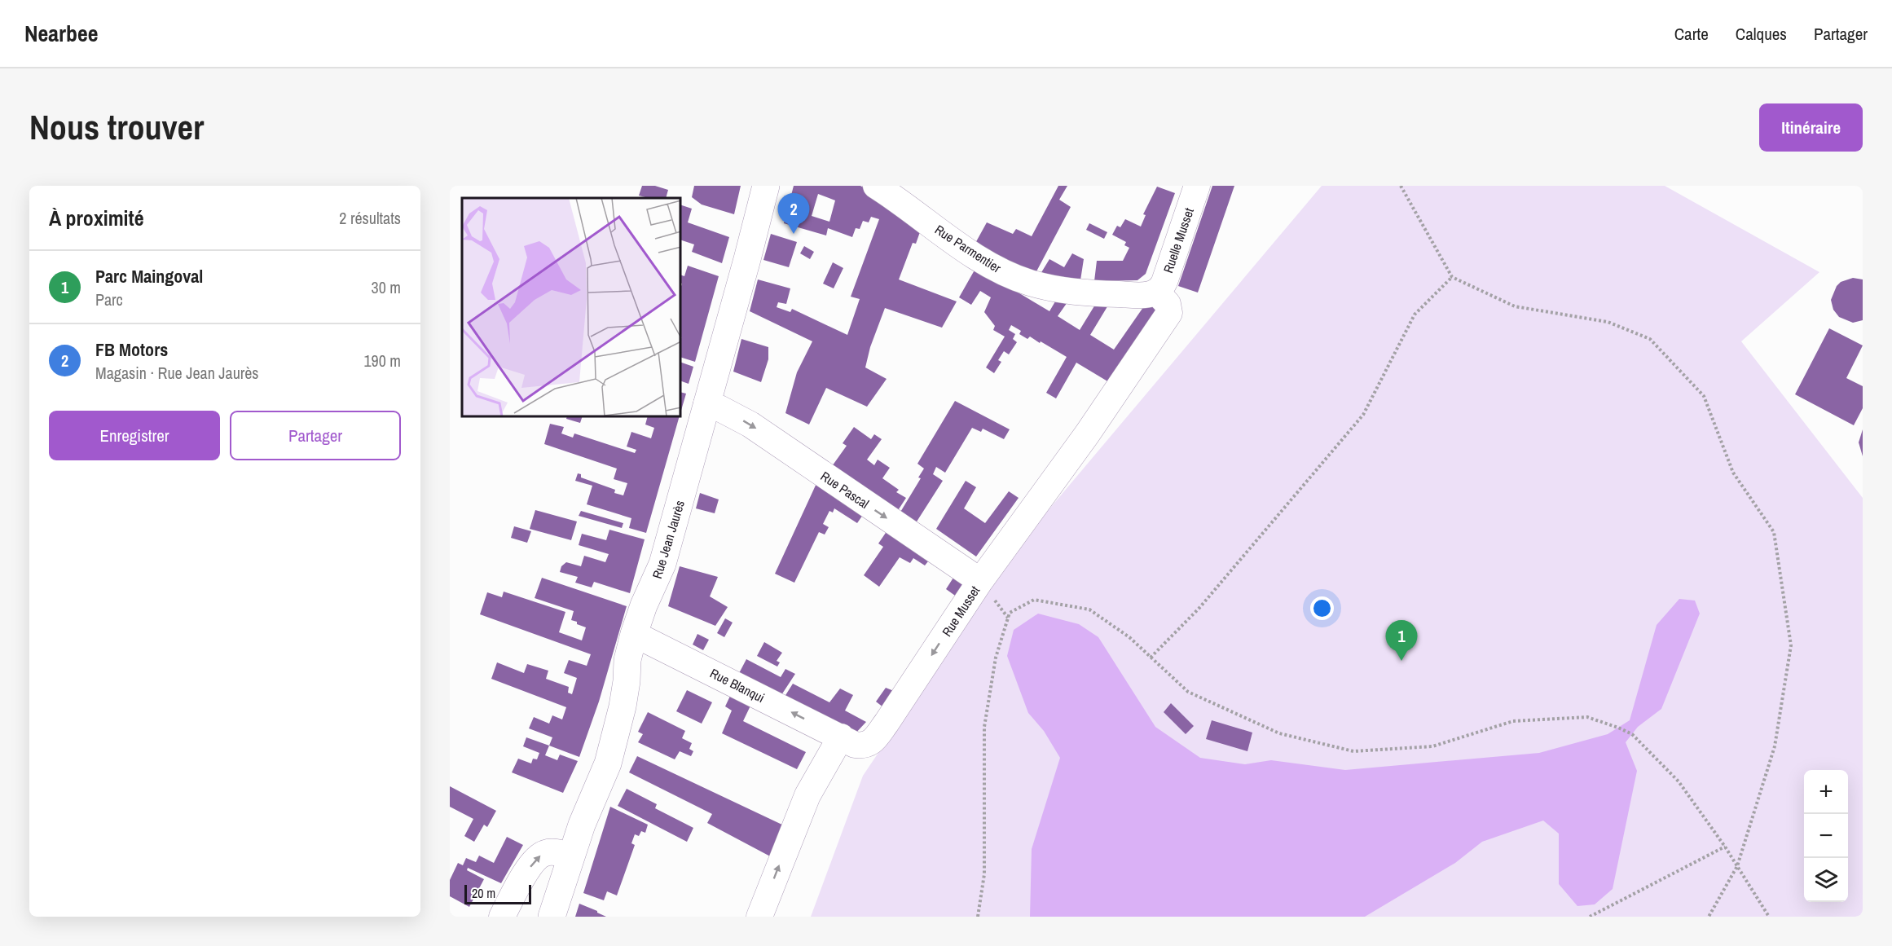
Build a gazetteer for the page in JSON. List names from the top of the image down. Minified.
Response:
{"streets":{"street":["Ruelle Musset","Rue Parmentier","Rue Pascal","Rue Jean Jaurès","Rue Musset","Rue Blanqui"]},"crossings":[["Ruelle Musset","Rue Parmentier"],["Ruelle Musset","Rue Musset"],["Rue Parmentier","Rue Musset"],["Rue Pascal","Rue Jean Jaurès"],["Rue Pascal","Rue Musset"],["Rue Jean Jaurès","Rue Blanqui"],["Rue Musset","Rue Blanqui"]],"one_way":["Rue Pascal","Rue Blanqui"],"scale_bar":"20 m","page":{"header":"Nearbee","nav":["Carte","Calques","Partager"],"buttons":["Itinéraire",["Enregistrer","Partager"]],"title":"Nous trouver","heading":["À proximité","2 résultats"],"pins":["2","1"],"list":[{"mark":"1","name":"Parc Maingoval","note":"Parc","value":"30 m"},{"mark":"2","name":"FB Motors","note":"Magasin · Rue Jean Jaurès","value":"190 m"}],"map_buttons":["+","−"],"scale":"20 m"}}
